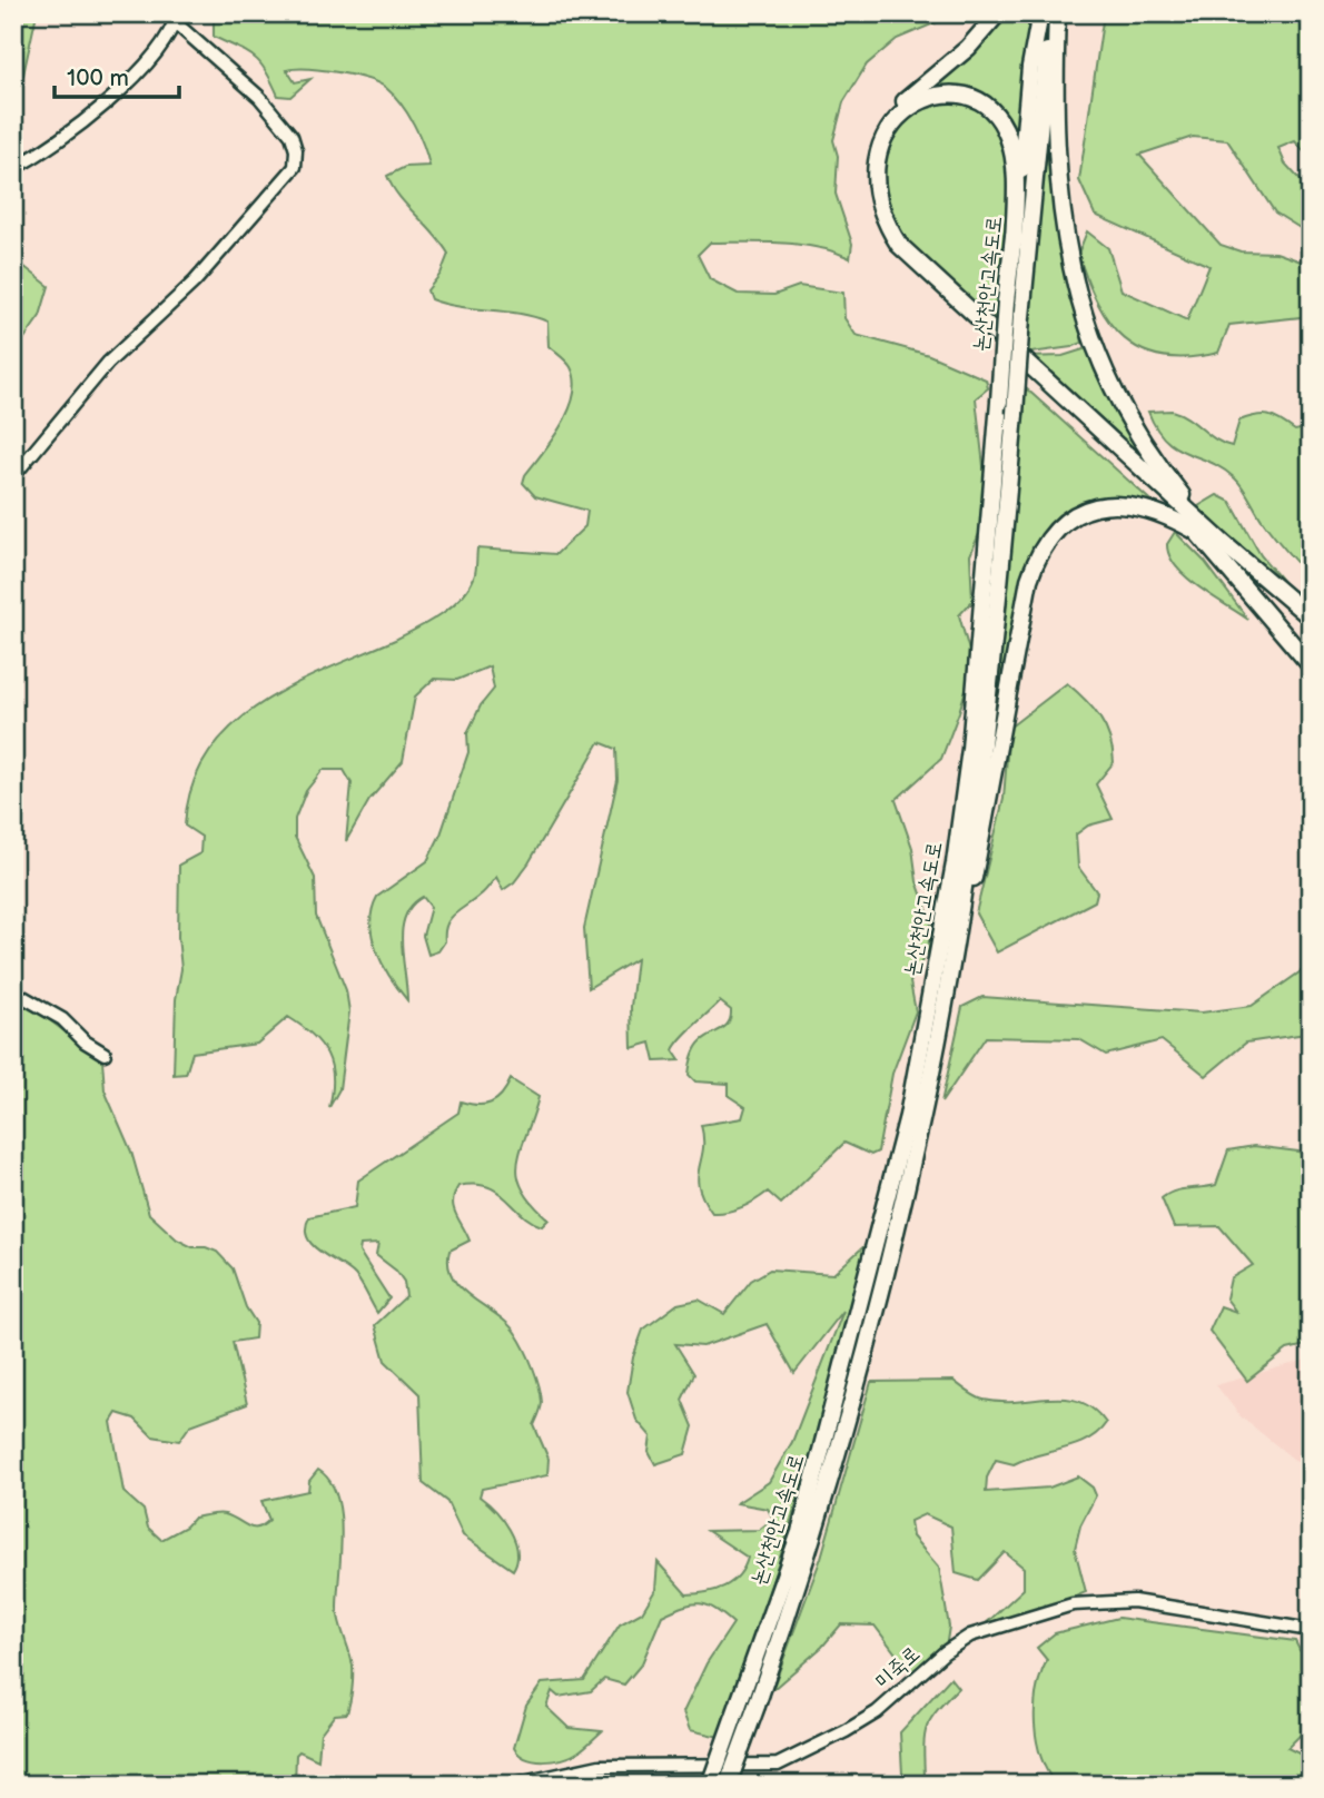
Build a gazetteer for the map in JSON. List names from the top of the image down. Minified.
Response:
{"streets":{"highway":["논산천안고속도로"],"street":["미죽로"]},"scale_bar":"100 m"}
